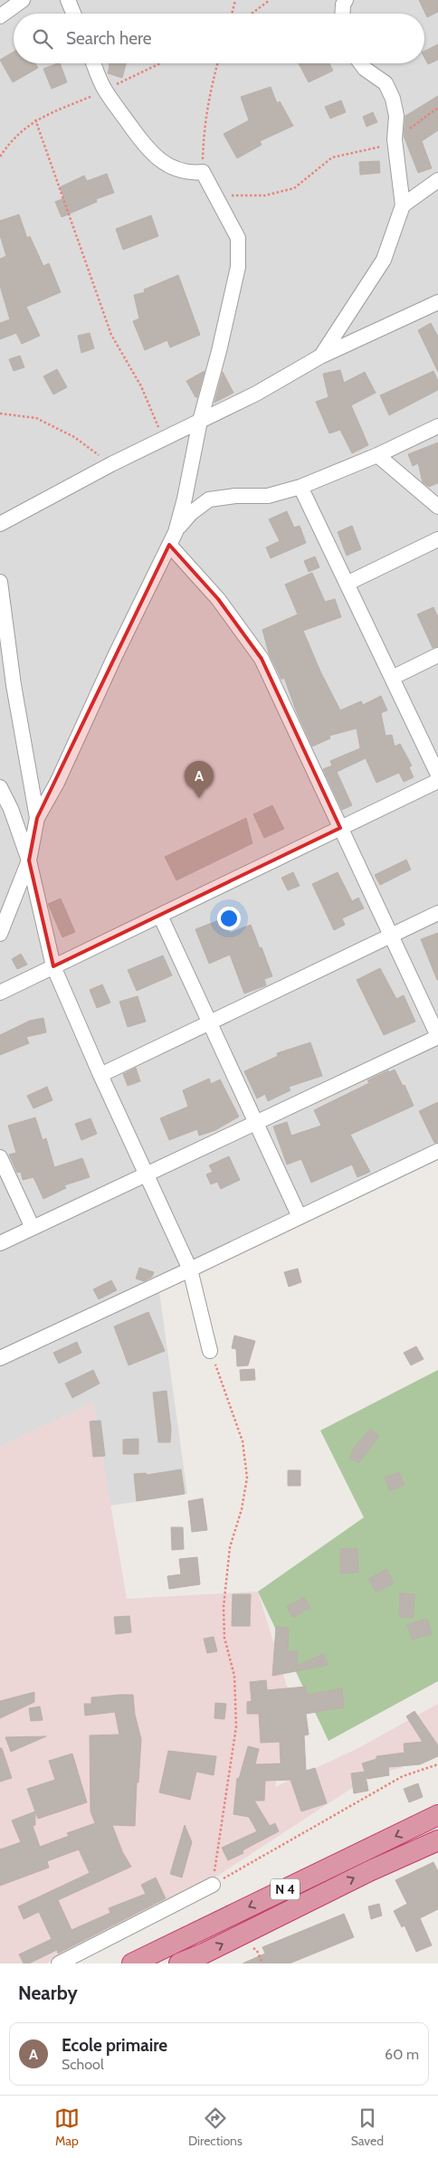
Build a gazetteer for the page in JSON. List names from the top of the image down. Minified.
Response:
{"streets":{"highway":["N 4"]},"page":{"search":"Search here","pins":"A","heading":"Nearby","list":[{"mark":"A","name":"Ecole primaire","note":"School","value":"60 m"}],"nav":["Map","Directions","Saved"]}}
